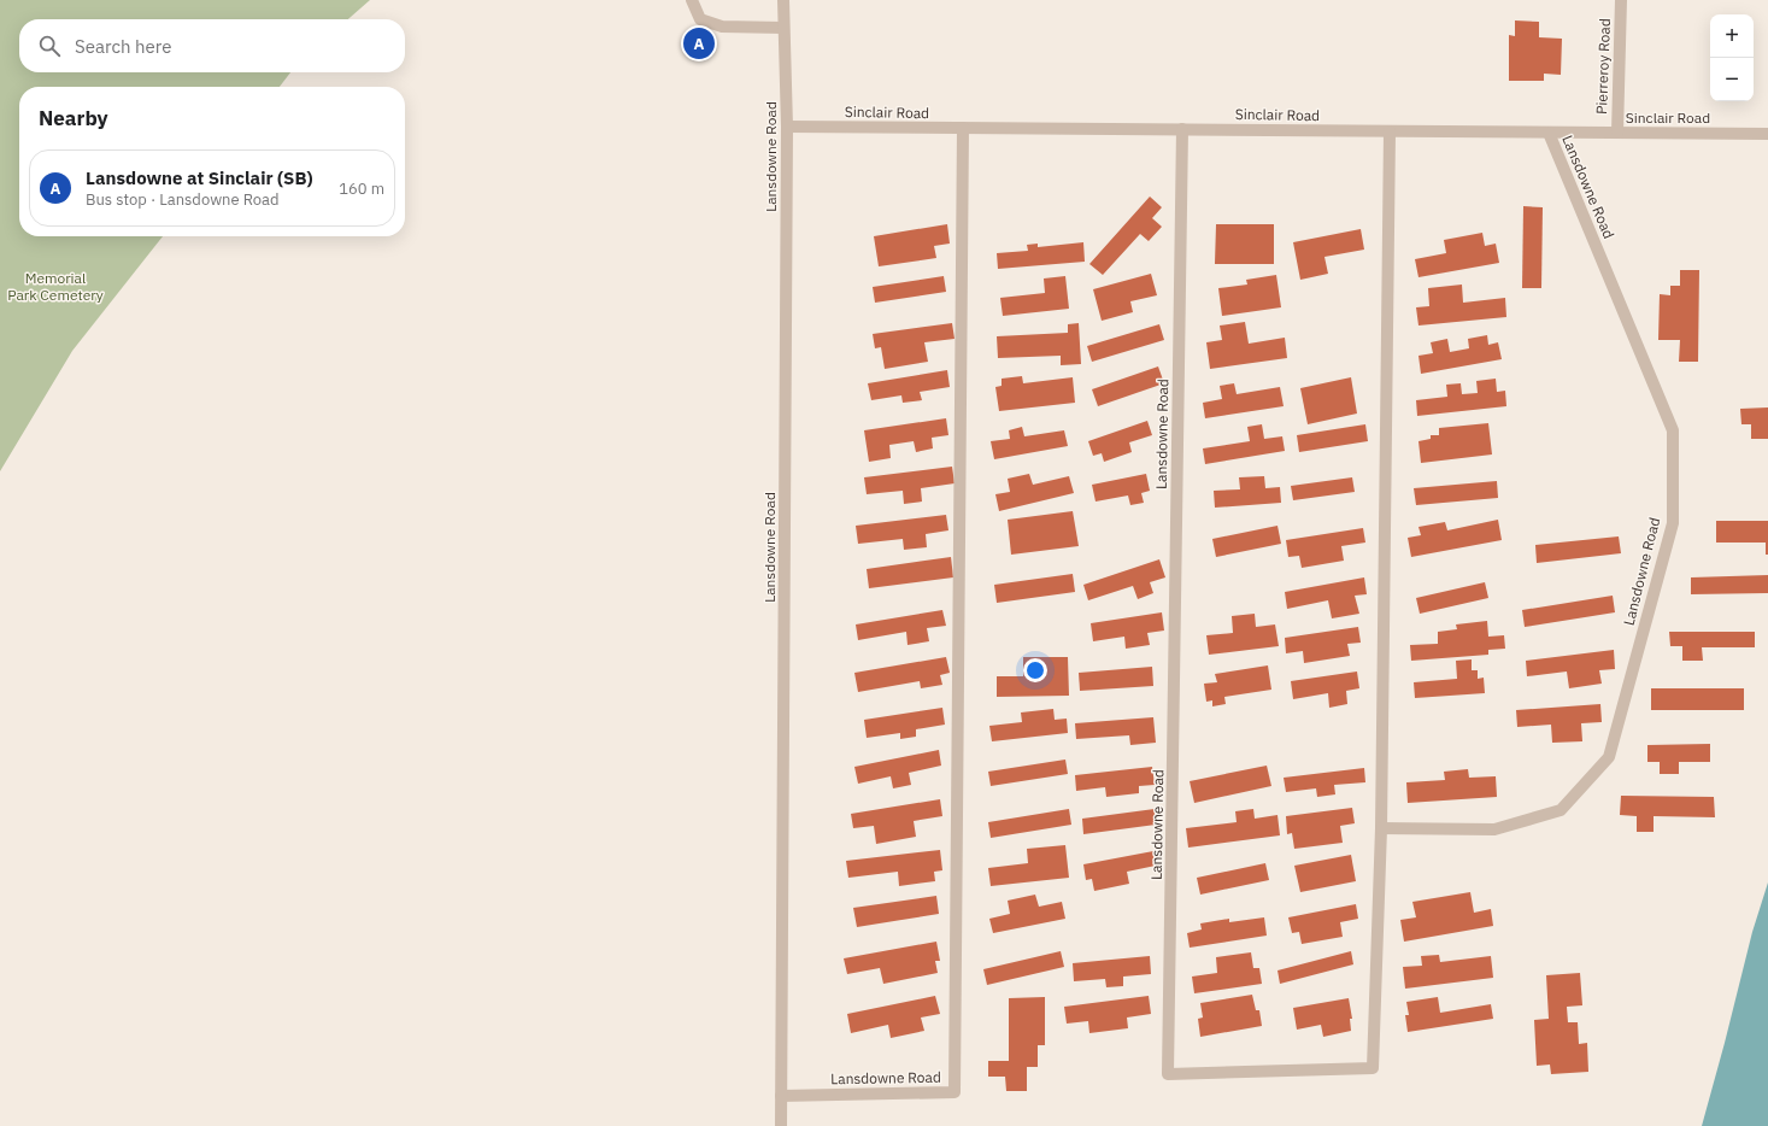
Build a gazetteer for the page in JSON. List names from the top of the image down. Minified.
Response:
{"streets":{"street":["Pierreroy Road","Sinclair Road","Lansdowne Road"]},"crossings":[["Pierreroy Road","Sinclair Road"],["Sinclair Road","Lansdowne Road"]],"parks":["Memorial Park Cemetery"],"page":{"map_buttons":["+","−"],"search":"Search here","pins":"A","heading":"Nearby","list":[{"mark":"A","name":"Lansdowne at Sinclair (SB)","note":"Bus stop · Lansdowne Road","value":"160 m"}]}}
